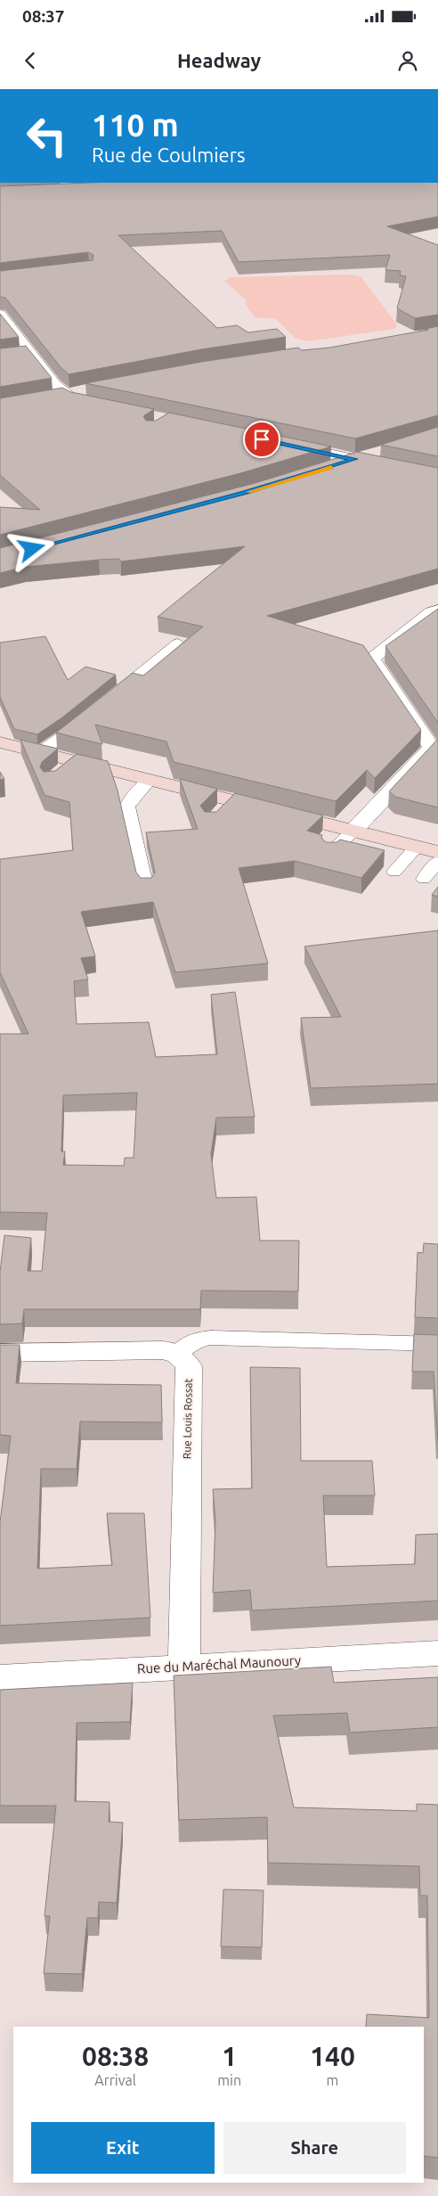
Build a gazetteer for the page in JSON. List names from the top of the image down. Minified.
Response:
{"streets":{"street":["Rue Louis Rossat","Rue du Maréchal Maunoury"]},"crossings":[["Rue Louis Rossat","Rue du Maréchal Maunoury"]],"page":{"status":"08:37","header":"Headway","turn":["110 m","Rue de Coulmiers"],"eta":["08:38","Arrival","1","min","140","m"],"buttons":["Exit","Share"]}}
